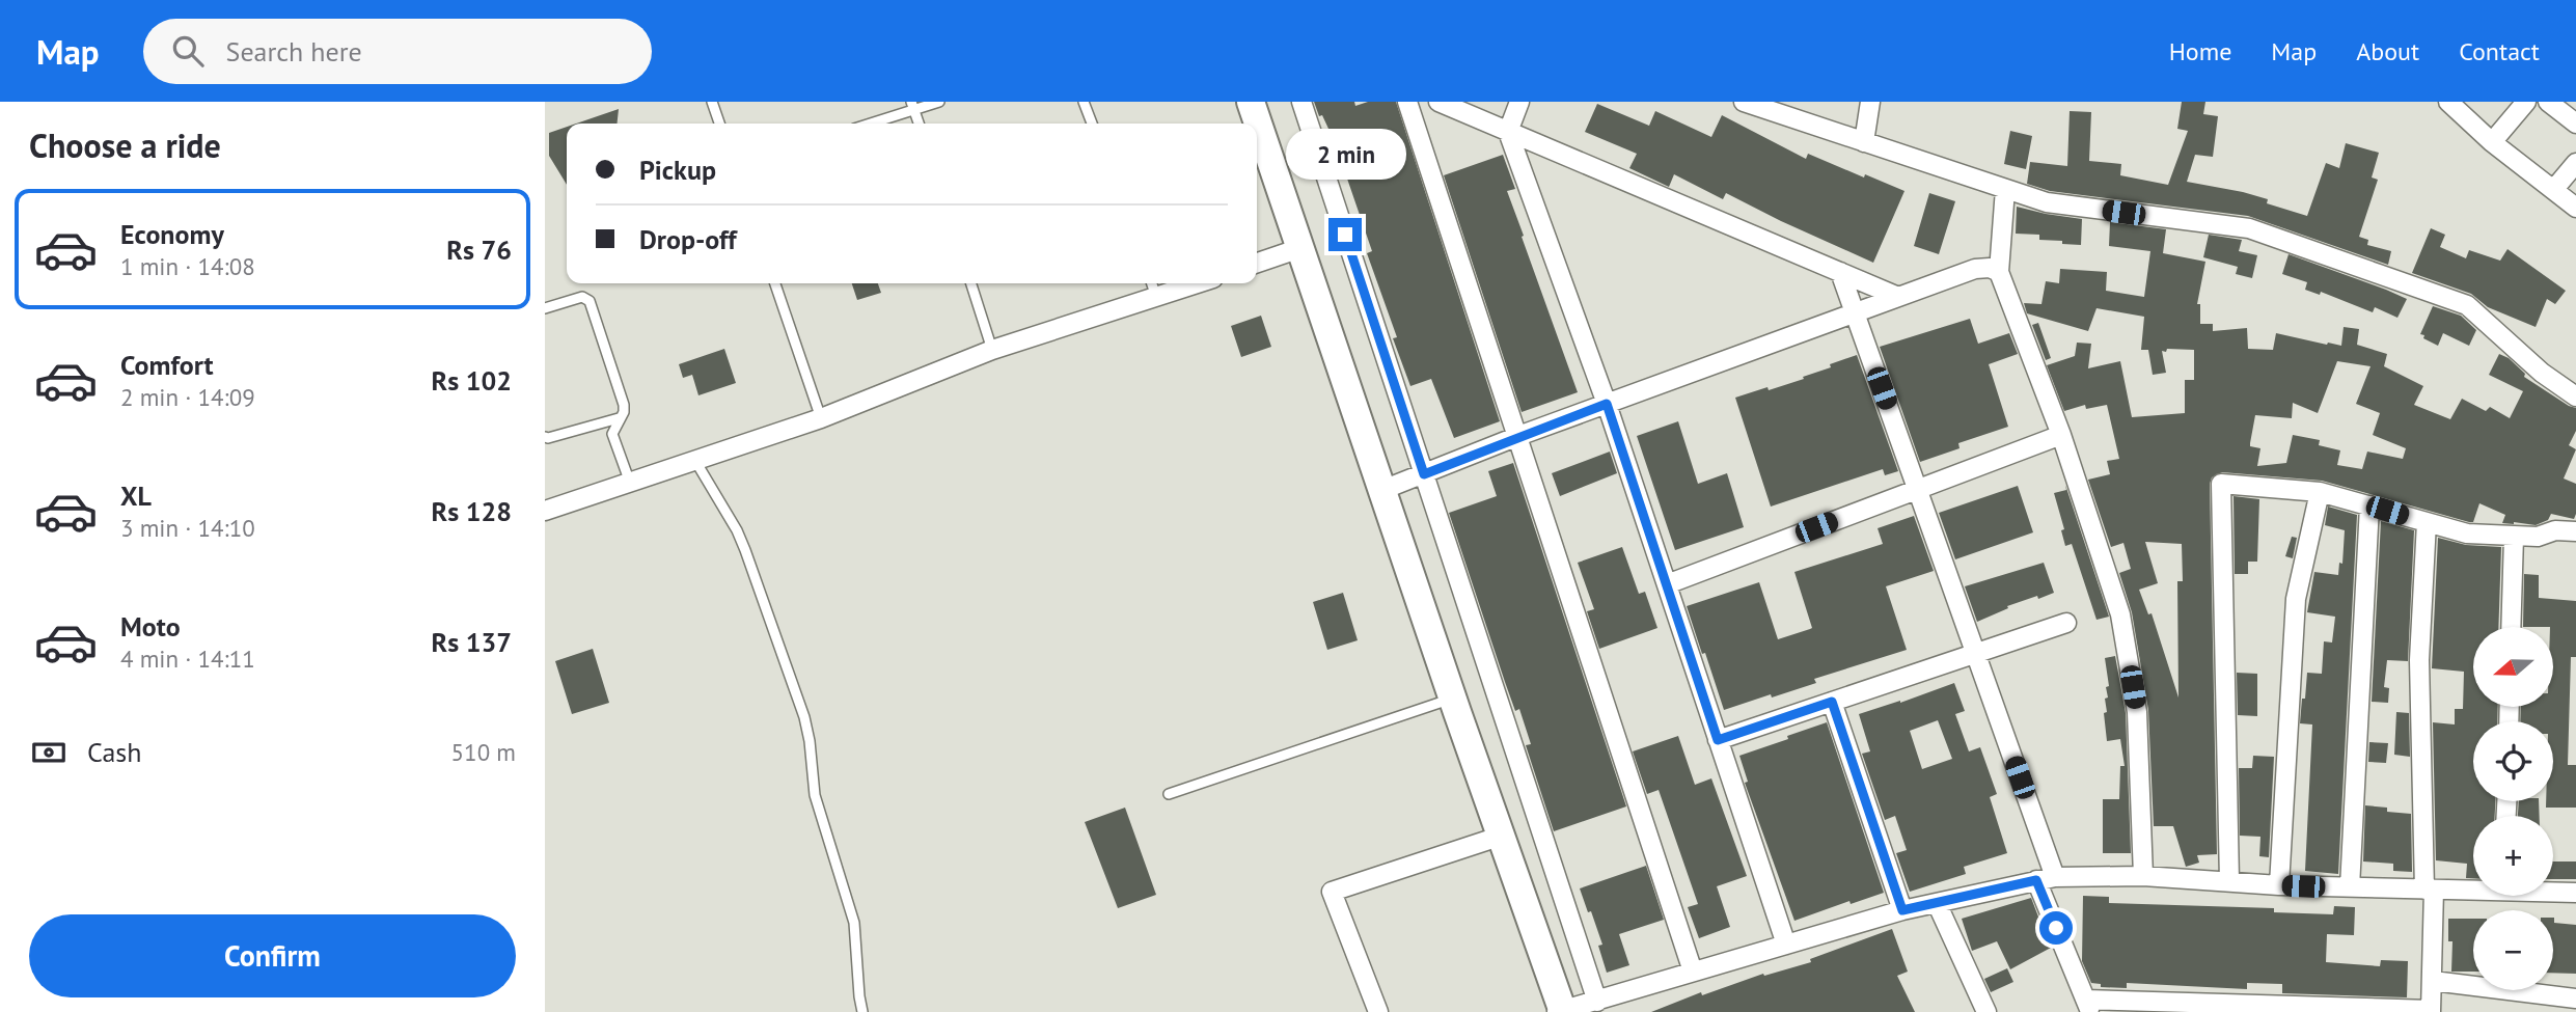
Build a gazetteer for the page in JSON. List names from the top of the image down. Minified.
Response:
{"north":"left","page":{"header":"Map","search":"Search here","nav":["Home","Map","About","Contact"],"heading":"Choose a ride","banner":["Pickup","Drop-off"],"bubble":"2 min","list":[{"name":"Economy","note":"1 min · 14:08","value":"Rs 76"},{"name":"Comfort","note":"2 min · 14:09","value":"Rs 102"},{"name":"XL","note":"3 min · 14:10","value":"Rs 128"},{"name":"Moto","note":"4 min · 14:11","value":"Rs 137"}],"map_buttons":["+","−"],"pay":["Cash","510 m"],"buttons":"Confirm"}}
